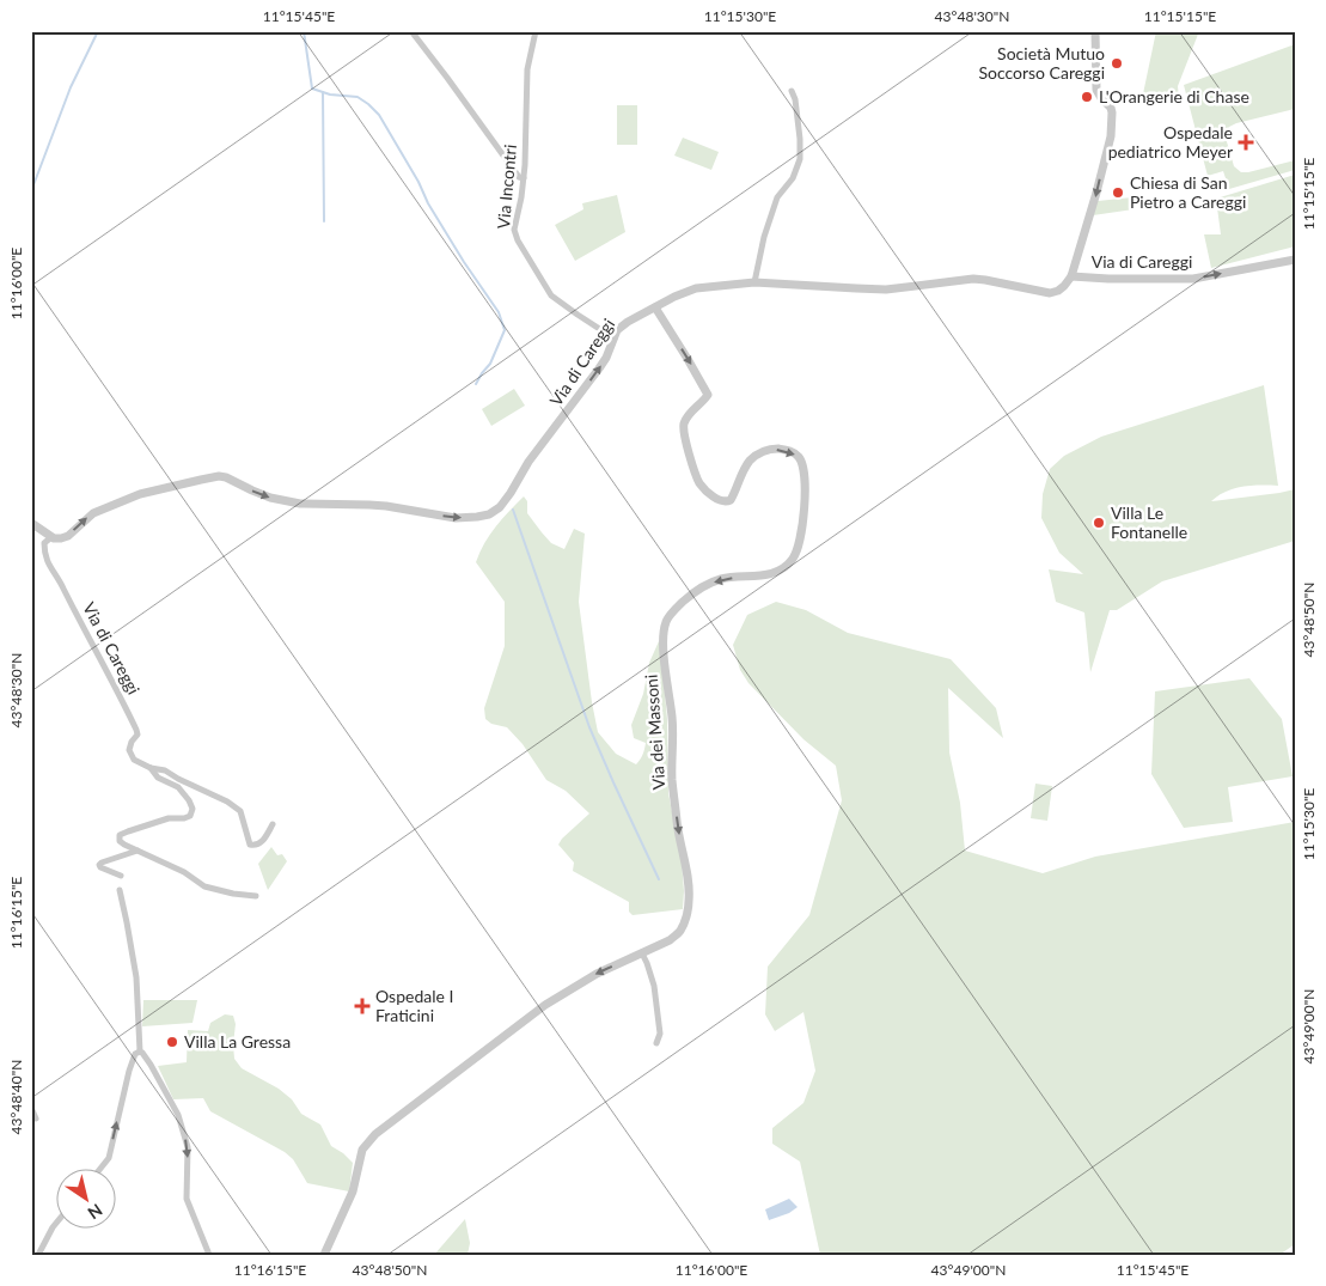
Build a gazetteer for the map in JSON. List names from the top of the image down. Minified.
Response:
{"streets":{"street":["Via Incontri","Via di Careggi","Via dei Massoni"]},"crossings":[["Via Incontri","Via di Careggi"],["Via di Careggi","Via dei Massoni"]],"one_way":["Via di Careggi"],"places":{"other":["Società Mutuo Soccorso Careggi","L'Orangerie di Chase","Chiesa di San Pietro a Careggi","Villa Le Fontanelle","Villa La Gressa"],"health":["Ospedale pediatrico Meyer","Ospedale I Fraticini"]},"north":"bottom right","coordinates":["11°15'45\"E","11°15'30\"E","43°48'30\"N","11°15'15\"E","11°16'00\"E","43°48'50\"N","11°16'15\"E","43°49'00\"N","43°48'40\"N"]}
